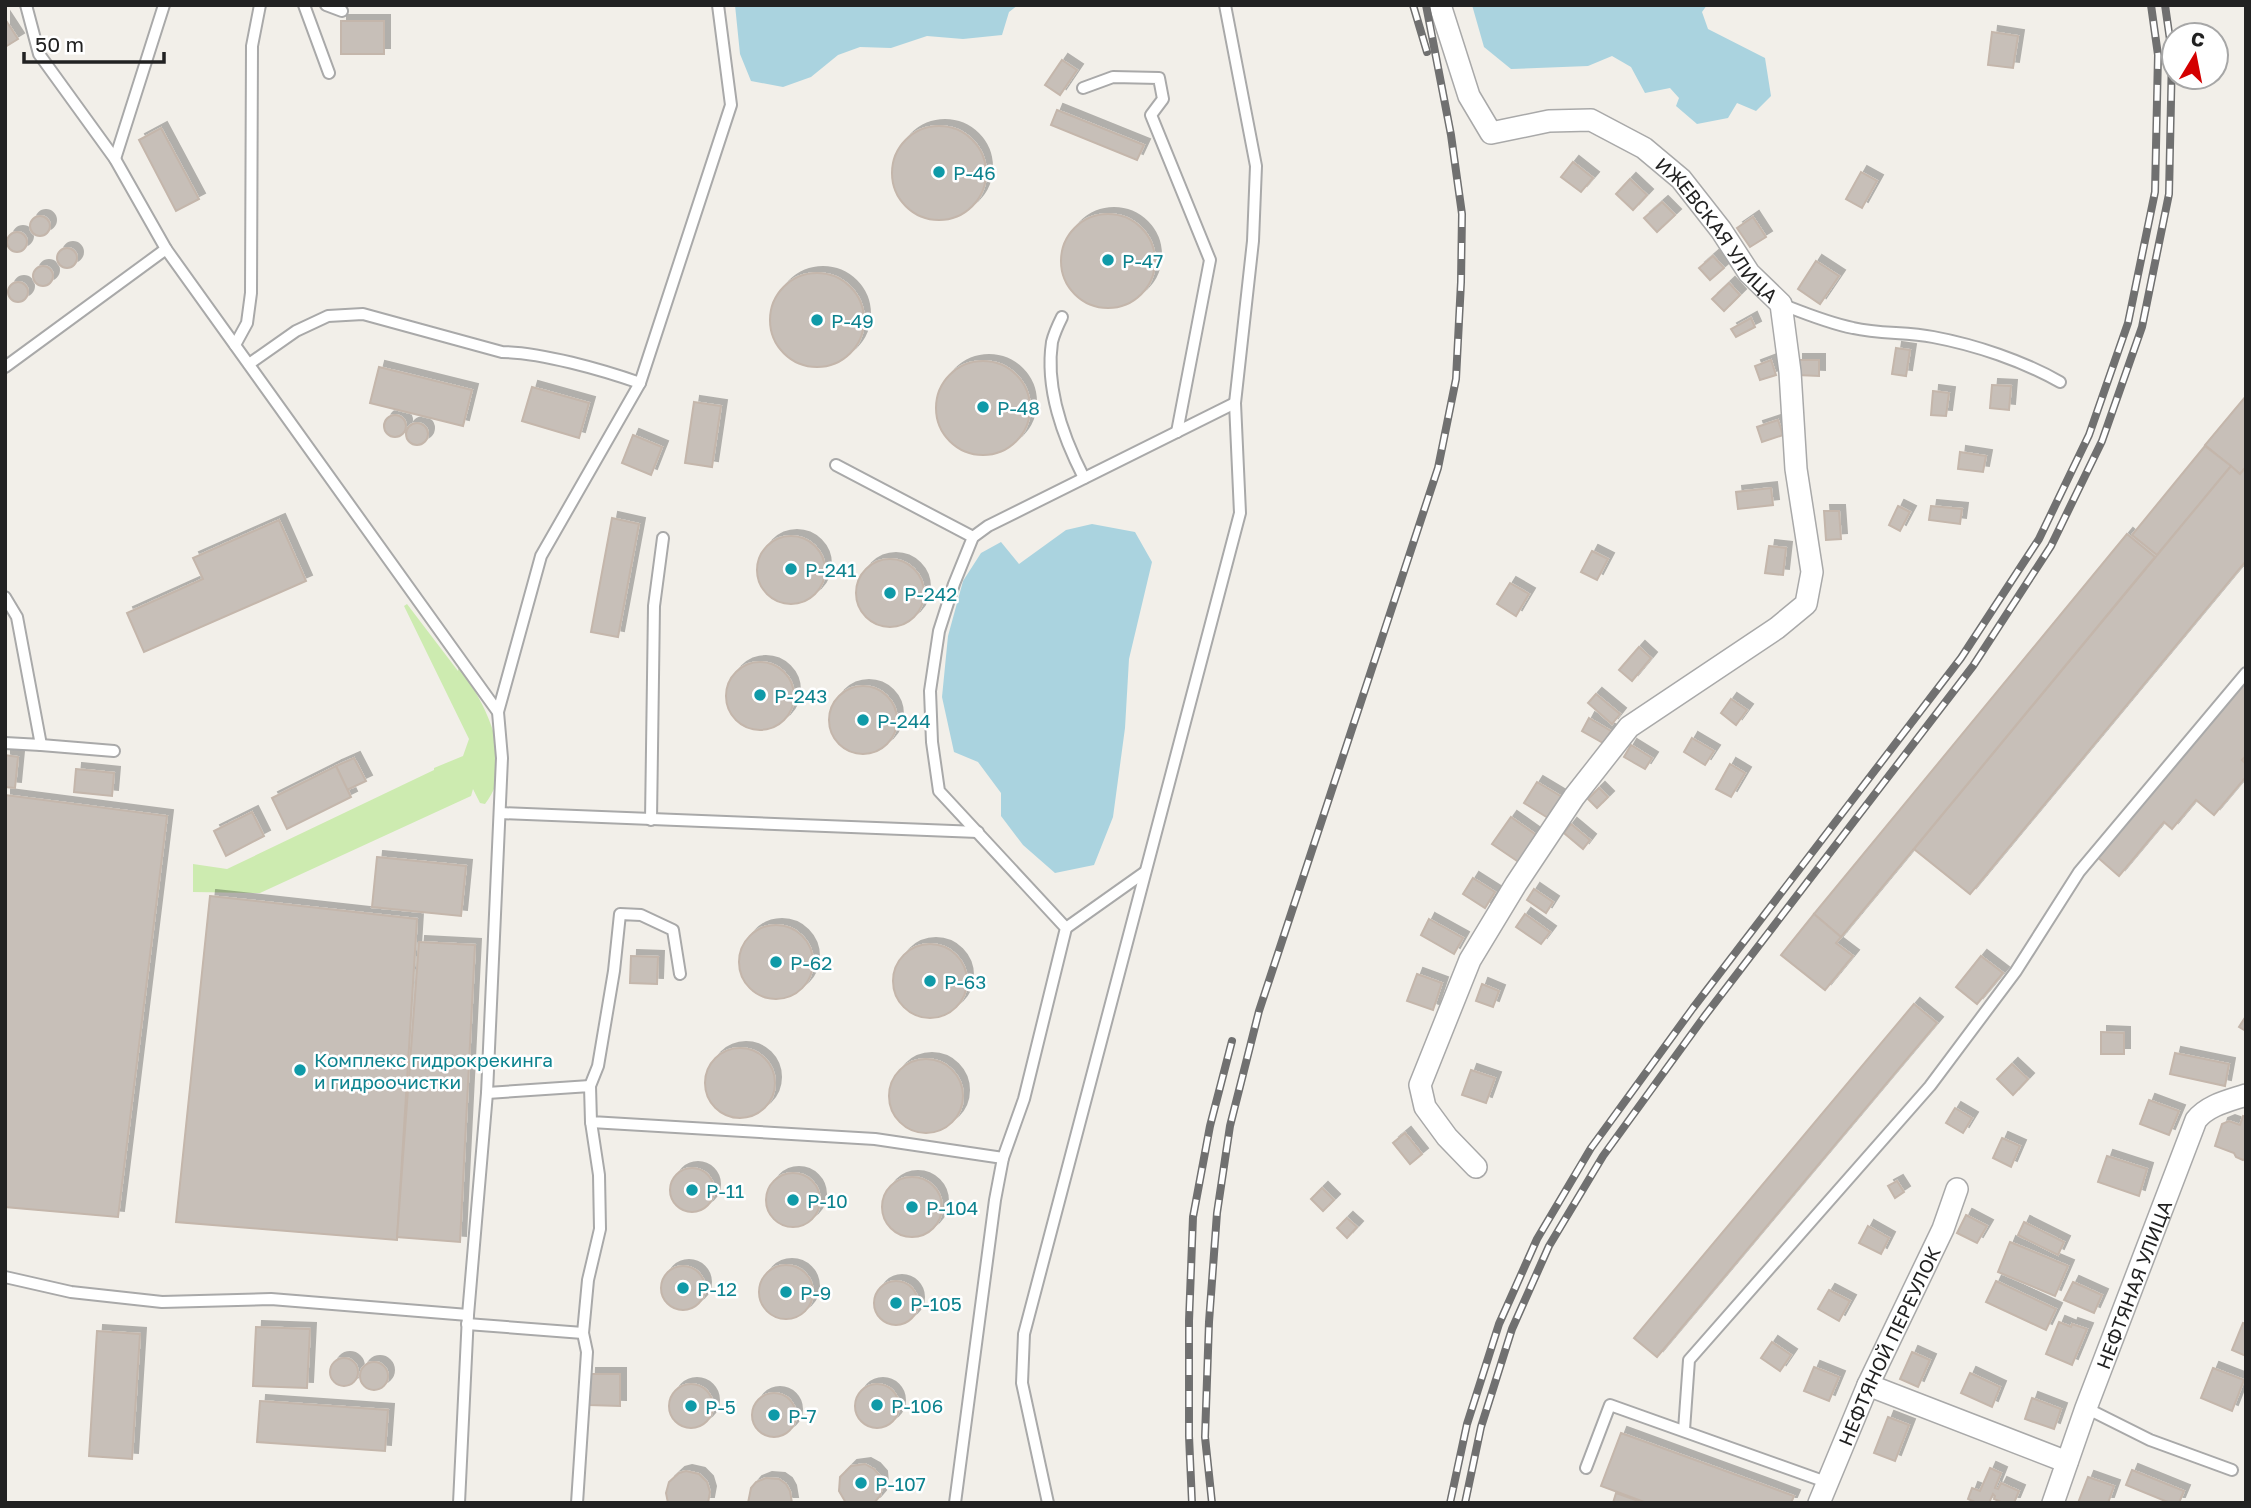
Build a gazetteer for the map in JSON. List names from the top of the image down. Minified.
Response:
{"streets":{"street":["ИЖЕВСКАЯ УЛИЦА","НЕФТЯНАЯ УЛИЦА","НЕФТЯНОЙ ПЕРЕУЛОК"]},"places":["Р-46","Р-47","Р-49","Р-48","Р-241","Р-242","Р-243","Р-244","Р-62","Р-63","Комплекс гидрокрекинга и гидроочистки","Р-11","Р-10","Р-104","Р-12","Р-9","Р-105","Р-106","Р-5","Р-7","Р-107"],"scale_bar":"50 m","north":"top"}
